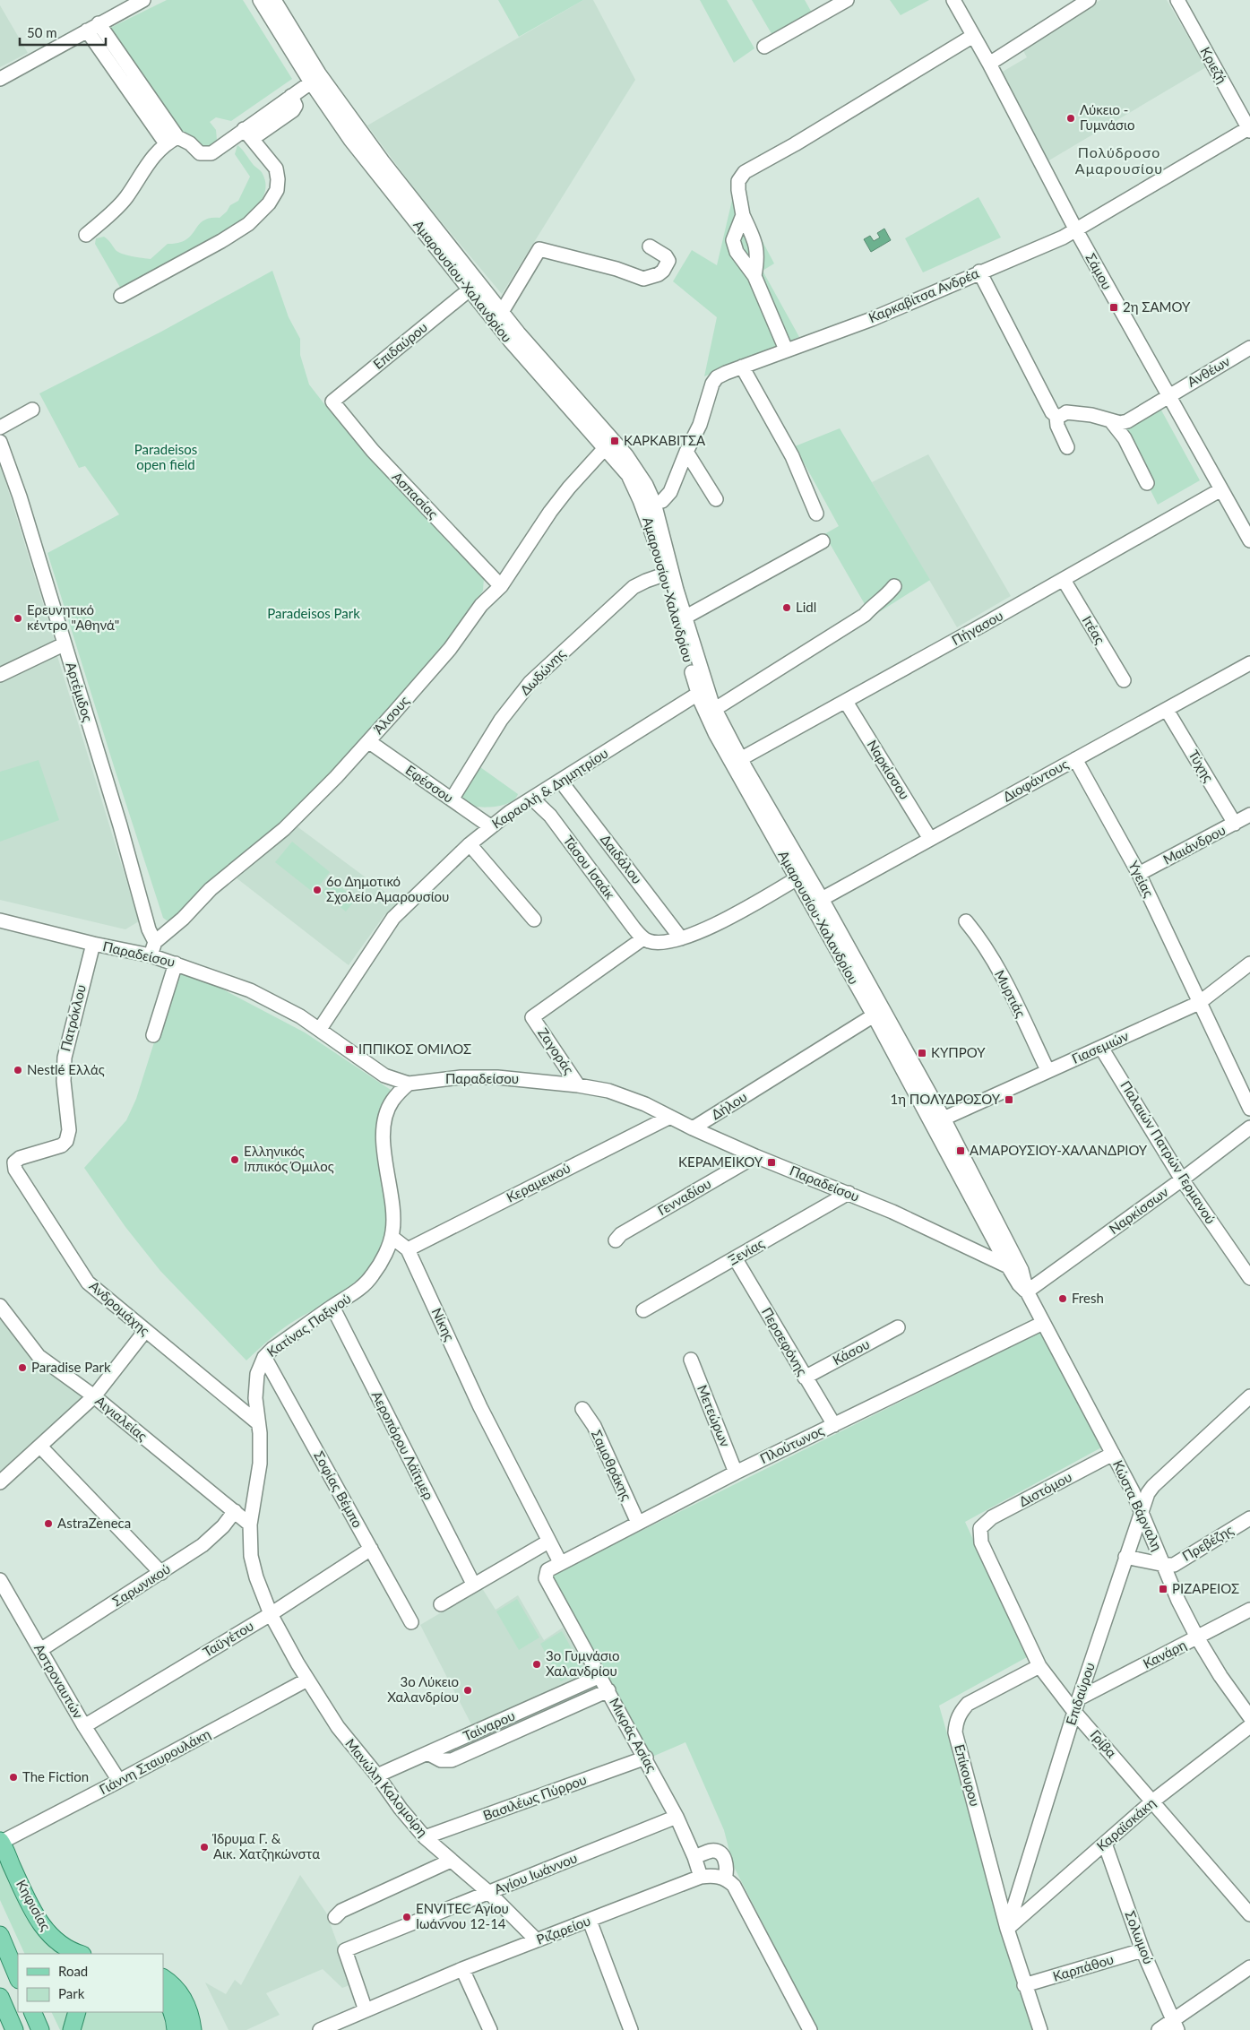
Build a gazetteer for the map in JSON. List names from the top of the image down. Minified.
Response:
{"streets":{"main road":["Κηφισίας"],"street":["Κριεζή","Σάμου","Αμαρουσίου-Χαλανδρίου","Καρκαβίτσα Ανδρέα","Επιδαύρου","Ανθέων","Ασπασίας","Πήγασου","Ιτέας","Δωδώνης","Αρτέμιδος","Άλσους","Τύχης","Ναρκίσσου","Διοφάντους","Εφέσσου","Καραολή & Δημητρίου","Μαιάνδρου","Δαιδάλου","Τάσου Ισαάκ","Υγείας","Παραδείσου","Μυρτιάς","Πατρόκλου","Γιασεμιών","Ζαγοράς","Δήλου","Παλαιών Πατρών Γερμανού","Κεραμεικού","Γενναδίου","Ναρκίσσων","Ξενίας","Ανδρομάχης","Νίκης","Κατίνας Παξινού","Περσεφόνης","Κάσου","Μετεώρων","Αιγιαλείας","Πλούτωνος","Αεροπόρου Λάϊτμερ","Σαμοθράκης","Σοφίας Βέμπο","Διστόμου","Κώστα Βάρναλη","Πρεβέζης","Σαρωνικού","Ταϋγέτου","Κανάρη","Αστροναυτών","Ταίναρου","Μικράς Ασίας","Γρίβα","Γιάννη Σταυρουλάκη","Επίκουρου","Μανώλη Καλομοίρη","Βασιλέως Πύρρου","Καραϊσκάκη","Αγίου Ιωάννου","Ριζαρείου","Σολωμού","Καρπάθου"]},"crossings":[["Κριεζή","Καρκαβίτσα Ανδρέα"],["Σάμου","Καρκαβίτσα Ανδρέα"],["Σάμου","Ανθέων"],["Σάμου","Πήγασου"],["Αμαρουσίου-Χαλανδρίου","Καρκαβίτσα Ανδρέα"],["Αμαρουσίου-Χαλανδρίου","Επιδαύρου"],["Αμαρουσίου-Χαλανδρίου","Πήγασου"],["Αμαρουσίου-Χαλανδρίου","Δωδώνης"],["Αμαρουσίου-Χαλανδρίου","Άλσους"],["Αμαρουσίου-Χαλανδρίου","Διοφάντους"],["Αμαρουσίου-Χαλανδρίου","Καραολή & Δημητρίου"],["Αμαρουσίου-Χαλανδρίου","Γιασεμιών"],["Αμαρουσίου-Χαλανδρίου","Δήλου"],["Αμαρουσίου-Χαλανδρίου","Κώστα Βάρναλη"],["Επιδαύρου","Ασπασίας"],["Επιδαύρου","Κώστα Βάρναλη"],["Επιδαύρου","Κανάρη"],["Επιδαύρου","Γρίβα"],["Επιδαύρου","Επίκουρου"],["Επιδαύρου","Καραϊσκάκη"],["Ασπασίας","Άλσους"],["Πήγασου","Ιτέας"],["Πήγασου","Ναρκίσσου"],["Δωδώνης","Εφέσσου"],["Αρτέμιδος","Άλσους"],["Άλσους","Εφέσσου"],["Τύχης","Διοφάντους"],["Τύχης","Μαιάνδρου"],["Ναρκίσσου","Διοφάντους"],["Διοφάντους","Υγείας"],["Εφέσσου","Καραολή & Δημητρίου"],["Καραολή & Δημητρίου","Δαιδάλου"],["Καραολή & Δημητρίου","Τάσου Ισαάκ"],["Καραολή & Δημητρίου","Παραδείσου"],["Μαιάνδρου","Υγείας"],["Τάσου Ισαάκ","Ζαγοράς"],["Υγείας","Γιασεμιών"],["Παραδείσου","Πατρόκλου"],["Παραδείσου","Ζαγοράς"],["Παραδείσου","Δήλου"],["Παραδείσου","Κεραμεικού"],["Παραδείσου","Γενναδίου"],["Παραδείσου","Ξενίας"],["Παραδείσου","Κώστα Βάρναλη"],["Μυρτιάς","Γιασεμιών"],["Πατρόκλου","Ανδρομάχης"],["Γιασεμιών","Παλαιών Πατρών Γερμανού"],["Παλαιών Πατρών Γερμανού","Ναρκίσσων"],["Κεραμεικού","Νίκης"],["Ναρκίσσων","Κώστα Βάρναλη"],["Ξενίας","Περσεφόνης"],["Ανδρομάχης","Κατίνας Παξινού"],["Νίκης","Κατίνας Παξινού"],["Νίκης","Πλούτωνος"],["Κατίνας Παξινού","Αιγιαλείας"],["Κατίνας Παξινού","Αεροπόρου Λάϊτμερ"],["Κατίνας Παξινού","Σοφίας Βέμπο"],["Κατίνας Παξινού","Ταϋγέτου"],["Κατίνας Παξινού","Γιάννη Σταυρουλάκη"],["Κατίνας Παξινού","Μανώλη Καλομοίρη"],["Περσεφόνης","Κάσου"],["Περσεφόνης","Πλούτωνος"],["Μετεώρων","Πλούτωνος"],["Αιγιαλείας","Σαρωνικού"],["Πλούτωνος","Σαμοθράκης"],["Πλούτωνος","Κώστα Βάρναλη"],["Πλούτωνος","Μικράς Ασίας"],["Σοφίας Βέμπο","Ταϋγέτου"],["Διστόμου","Κώστα Βάρναλη"],["Διστόμου","Γρίβα"],["Κώστα Βάρναλη","Πρεβέζης"],["Κώστα Βάρναλη","Κανάρη"],["Σαρωνικού","Αστροναυτών"],["Ταϋγέτου","Αστροναυτών"],["Αστροναυτών","Γιάννη Σταυρουλάκη"],["Ταίναρου","Μικράς Ασίας"],["Ταίναρου","Μανώλη Καλομοίρη"],["Μικράς Ασίας","Βασιλέως Πύρρου"],["Μικράς Ασίας","Αγίου Ιωάννου"],["Μικράς Ασίας","Ριζαρείου"],["Γρίβα","Επίκουρου"],["Γρίβα","Καραϊσκάκη"],["Γιάννη Σταυρουλάκη","Μανώλη Καλομοίρη"],["Γιάννη Σταυρουλάκη","Κηφισίας"],["Επίκουρου","Καραϊσκάκη"],["Μανώλη Καλομοίρη","Βασιλέως Πύρρου"],["Μανώλη Καλομοίρη","Αγίου Ιωάννου"],["Μανώλη Καλομοίρη","Ριζαρείου"],["Καραϊσκάκη","Σολωμού"],["Αγίου Ιωάννου","Ριζαρείου"],["Σολωμού","Καρπάθου"]],"districts":["Πολύδροσο Αμαρουσίου"],"parks":["Paradeisos open field","Paradeisos Park"],"places":{"other":["Λύκειο - Γυμνάσιο","Lidl","Ερευνητικό κέντρο \"Αθηνά\"","6ο Δημοτικό Σχολείο Αμαρουσίου","Nestlé Ελλάς","Ελληνικός Ιππικός Όμιλος","Fresh","Paradise Park","AstraZeneca","3ο Γυμνάσιο Χαλανδρίου","3ο Λύκειο Χαλανδρίου","The Fiction","Ίδρυμα Γ. & Αικ. Χατζηκώνστα","ENVITEC Αγίου Ιωάννου 12-14"],"transit":["2η ΣΑΜΟΥ","ΚΑΡΚΑΒΙΤΣΑ","ΙΠΠΙΚΟΣ ΟΜΙΛΟΣ","ΚΥΠΡΟΥ","1η ΠΟΛΥΔΡΟΣΟΥ","ΑΜΑΡΟΥΣΙΟΥ-ΧΑΛΑΝΔΡΙΟΥ","ΚΕΡΑΜΕΙΚΟΥ","ΡΙΖΑΡΕΙΟΣ"]},"legend":["Road","Park"],"scale_bar":"50 m"}
